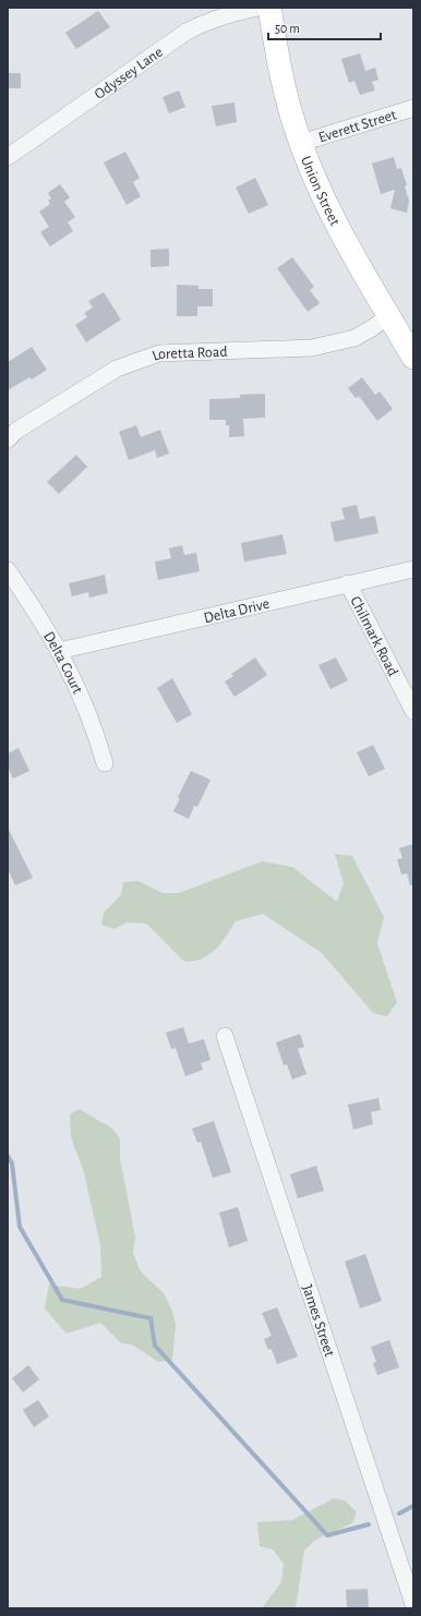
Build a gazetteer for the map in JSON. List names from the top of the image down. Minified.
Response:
{"streets":{"main road":["Union Street"],"street":["Odyssey Lane","Everett Street","Loretta Road","Delta Drive","Chilmark Road","Delta Court","James Street"]},"crossings":[["Everett Street","Union Street"],["Union Street","Loretta Road"],["Delta Drive","Chilmark Road"],["Delta Drive","Delta Court"]],"scale_bar":"50 m"}
